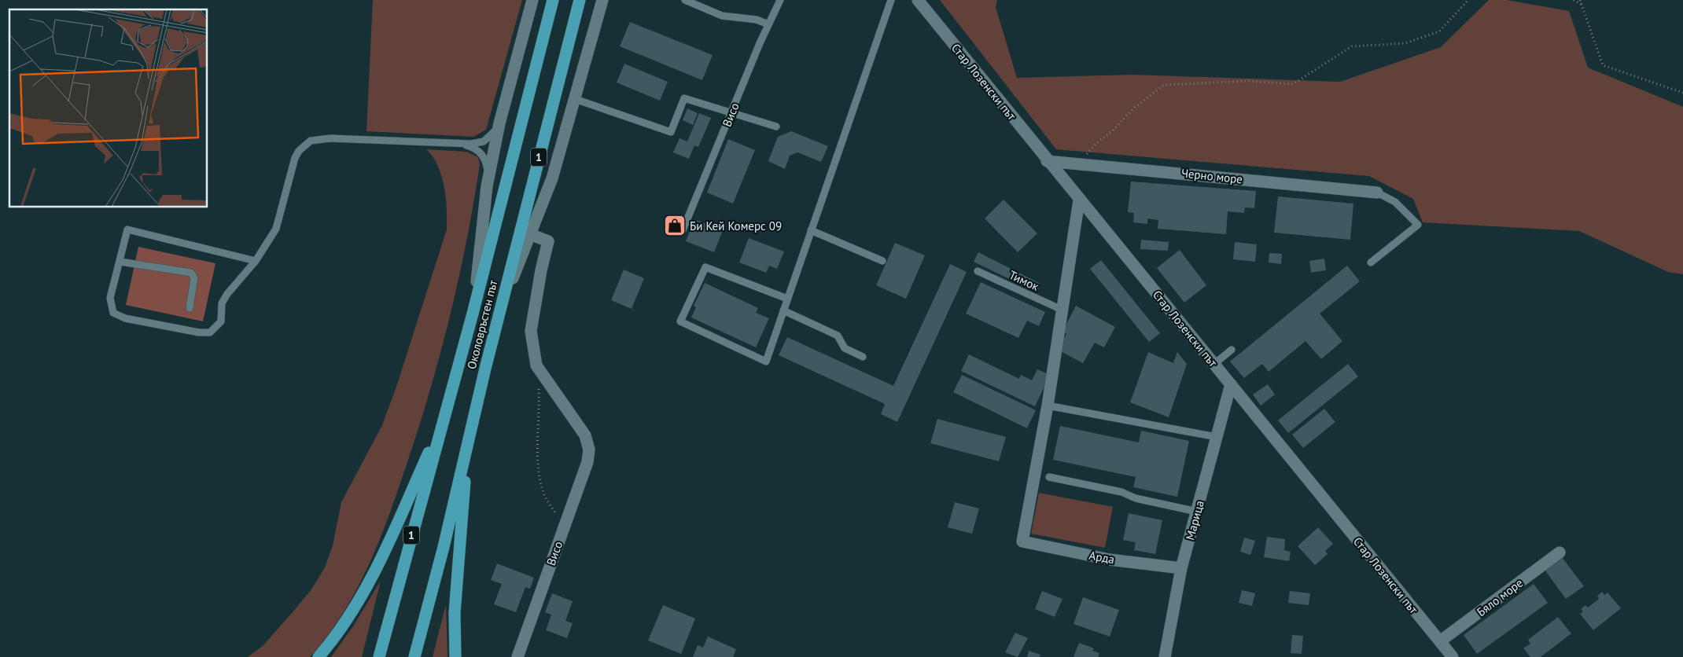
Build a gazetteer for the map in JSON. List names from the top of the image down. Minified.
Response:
{"streets":{"highway":["1","Околовръстен път"],"street":["Стар Лозенски път","Висо","Черно море","Марица","Арда","Бяло море"],"lane":["Тимок"]},"crossings":[["Стар Лозенски път","Черно море"],["Стар Лозенски път","Марица"],["Стар Лозенски път","Бяло море"],["Марица","Арда"]],"places":{"shop":["Би Кей Комерс 09"]}}
